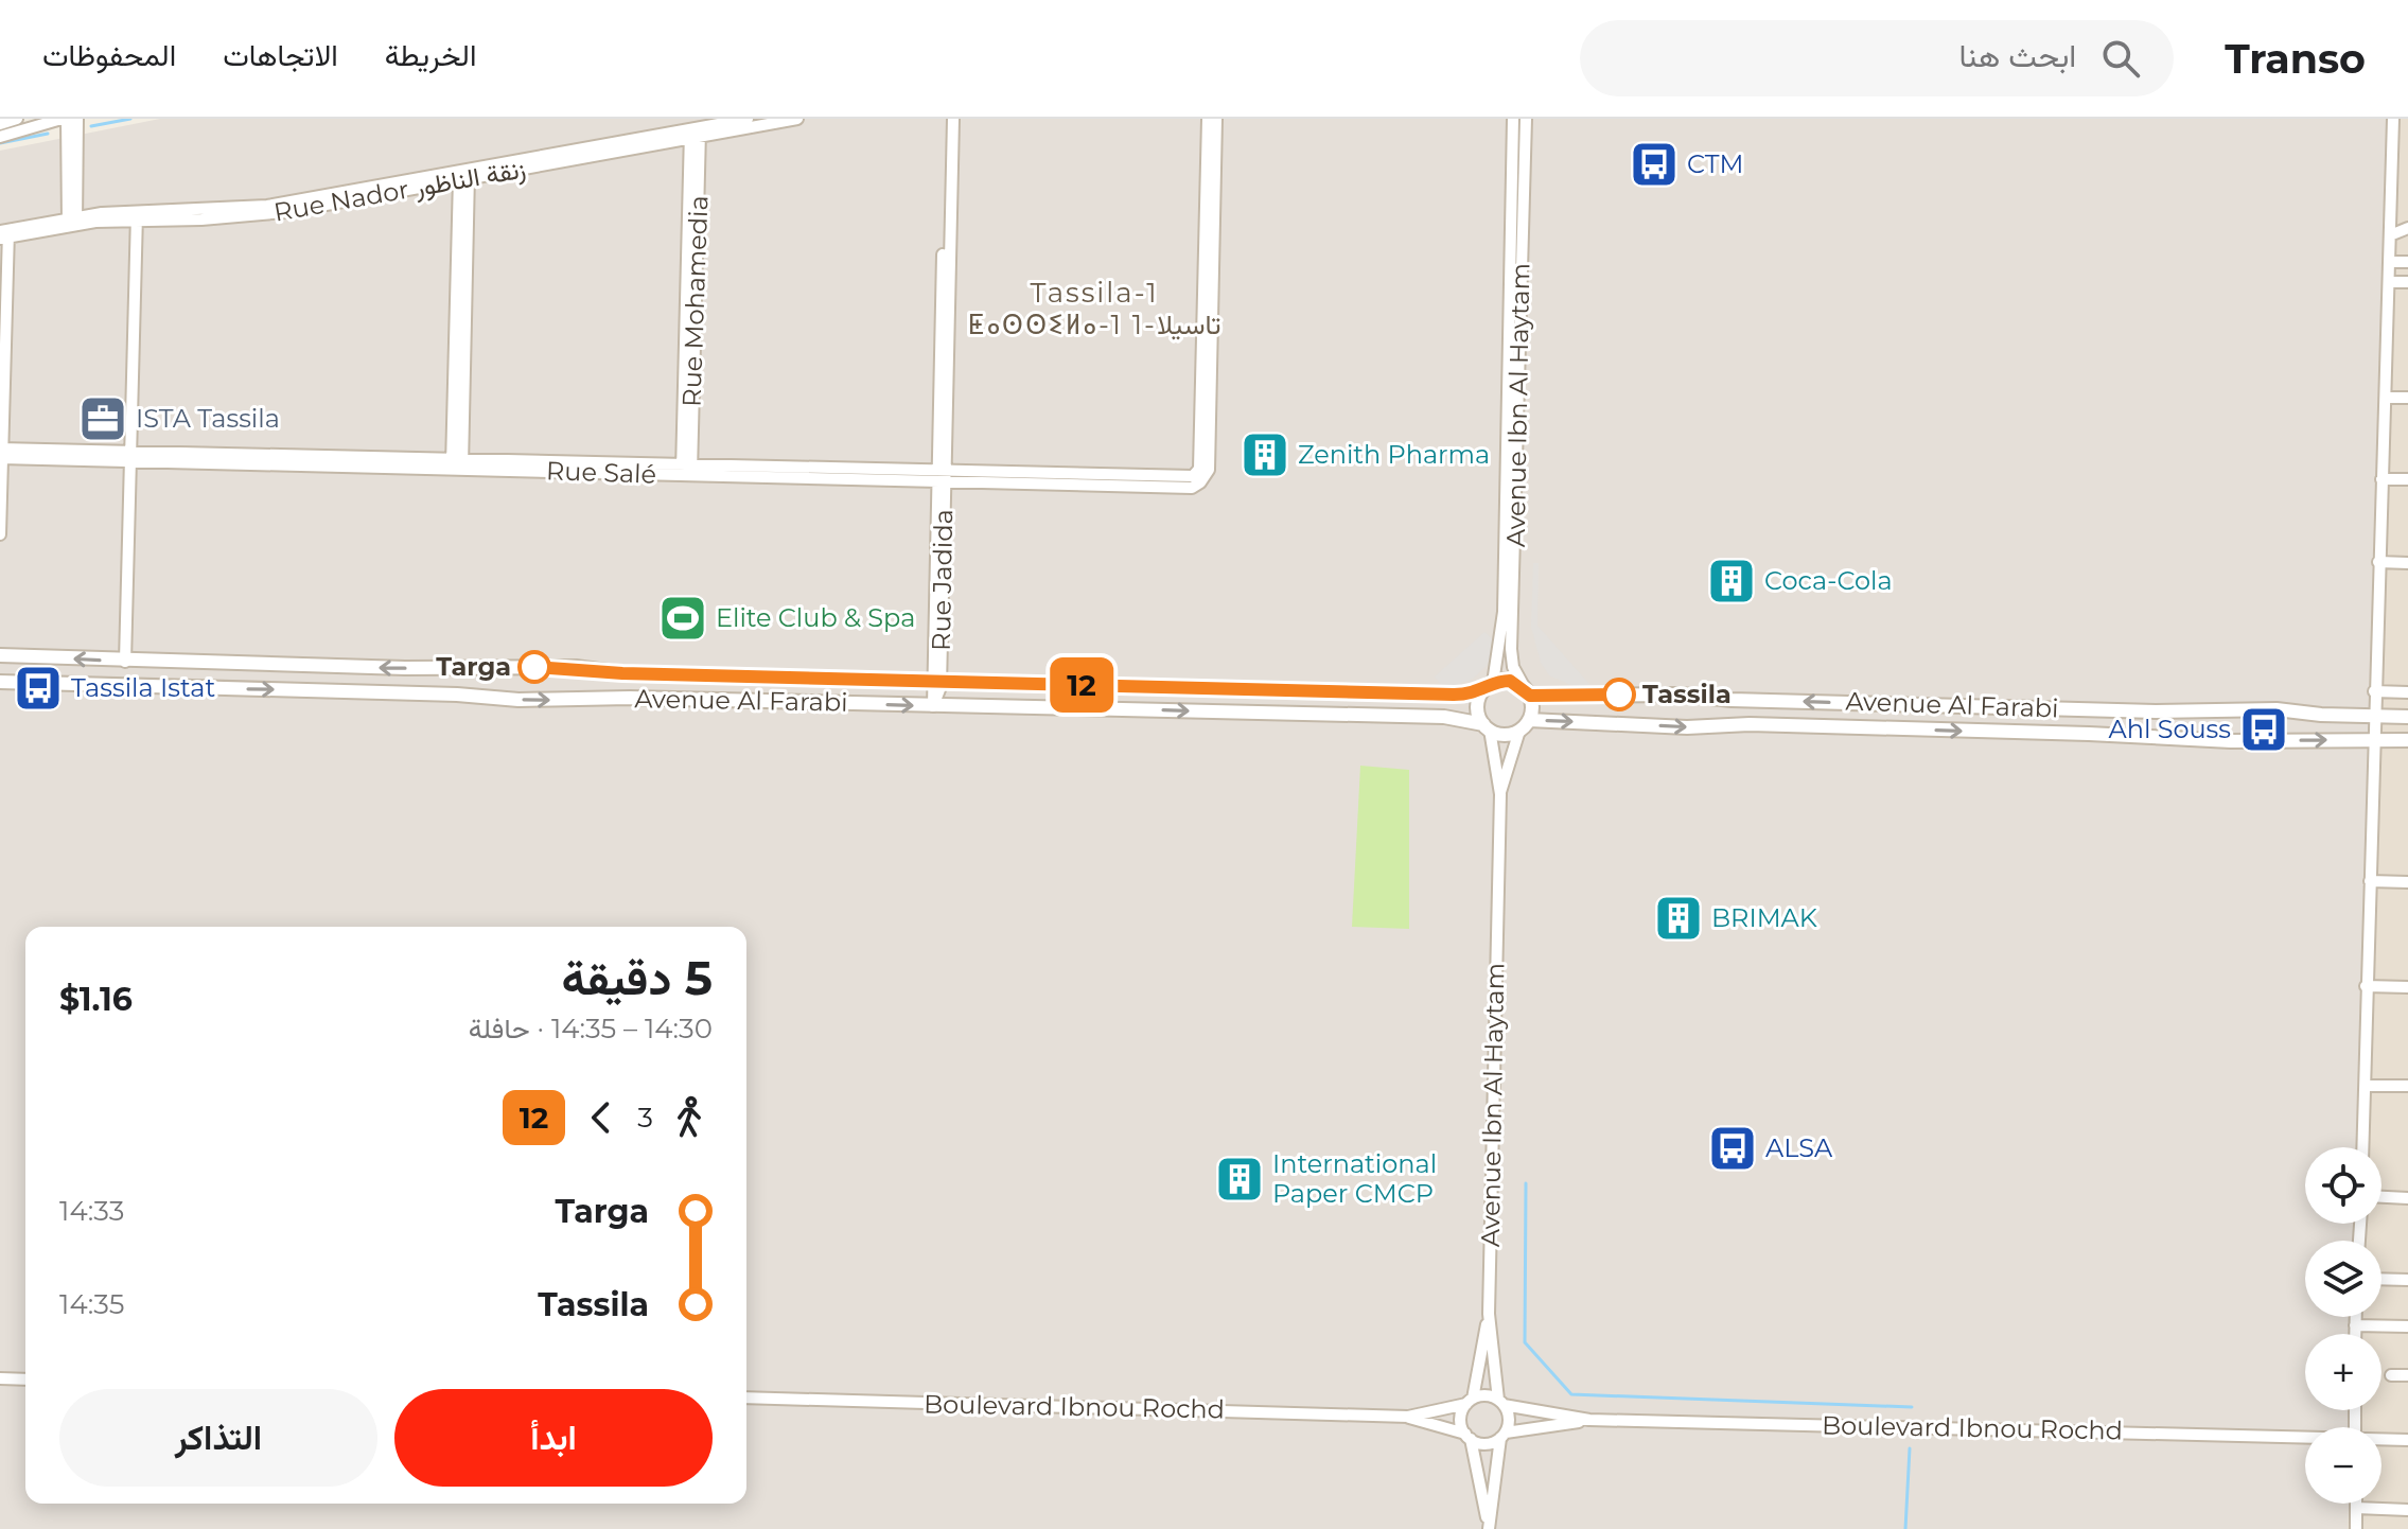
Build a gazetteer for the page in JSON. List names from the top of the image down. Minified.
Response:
{"streets":{"street":["Rue Nador زنقة الناظور","Rue Mohamedia","Avenue Ibn Al Haytam","Rue Salé","Rue Jadida","Avenue Al Farabi","Boulevard Ibnou Rochd"]},"crossings":[["Rue Nador زنقة الناظور","Rue Mohamedia"],["Rue Mohamedia","Rue Salé"],["Avenue Ibn Al Haytam","Avenue Al Farabi"],["Avenue Ibn Al Haytam","Boulevard Ibnou Rochd"],["Rue Salé","Rue Jadida"],["Rue Jadida","Avenue Al Farabi"]],"districts":["Tassila-1 ⵟⴰⵙⵙⵉⵍⴰ-1 1-تاسيلا"],"places":{"bus stop":["CTM","Tassila Istat","Ahl Souss","ALSA"],"office":["ISTA Tassila"],"building":["Zenith Pharma","Coca-Cola","BRIMAK","International Paper CMCP"],"sports":["Elite Club & Spa"],"other":["Targa","Tassila"]},"lines":["bus line 12"],"page":{"header":"Transo","search":"ابحث هنا","nav":["الخريطة","الاتجاهات","المحفوظات"],"on_map":"12","heading":["5 دقيقة","14:30 – 14:35 · حافلة","$1.16"],"legs":["3","12"],"map_buttons":["+","−"],"list":[{"name":"Targa","value":"14:33"},{"name":"Tassila","value":"14:35"}],"buttons":["ابدأ","التذاكر"]}}
